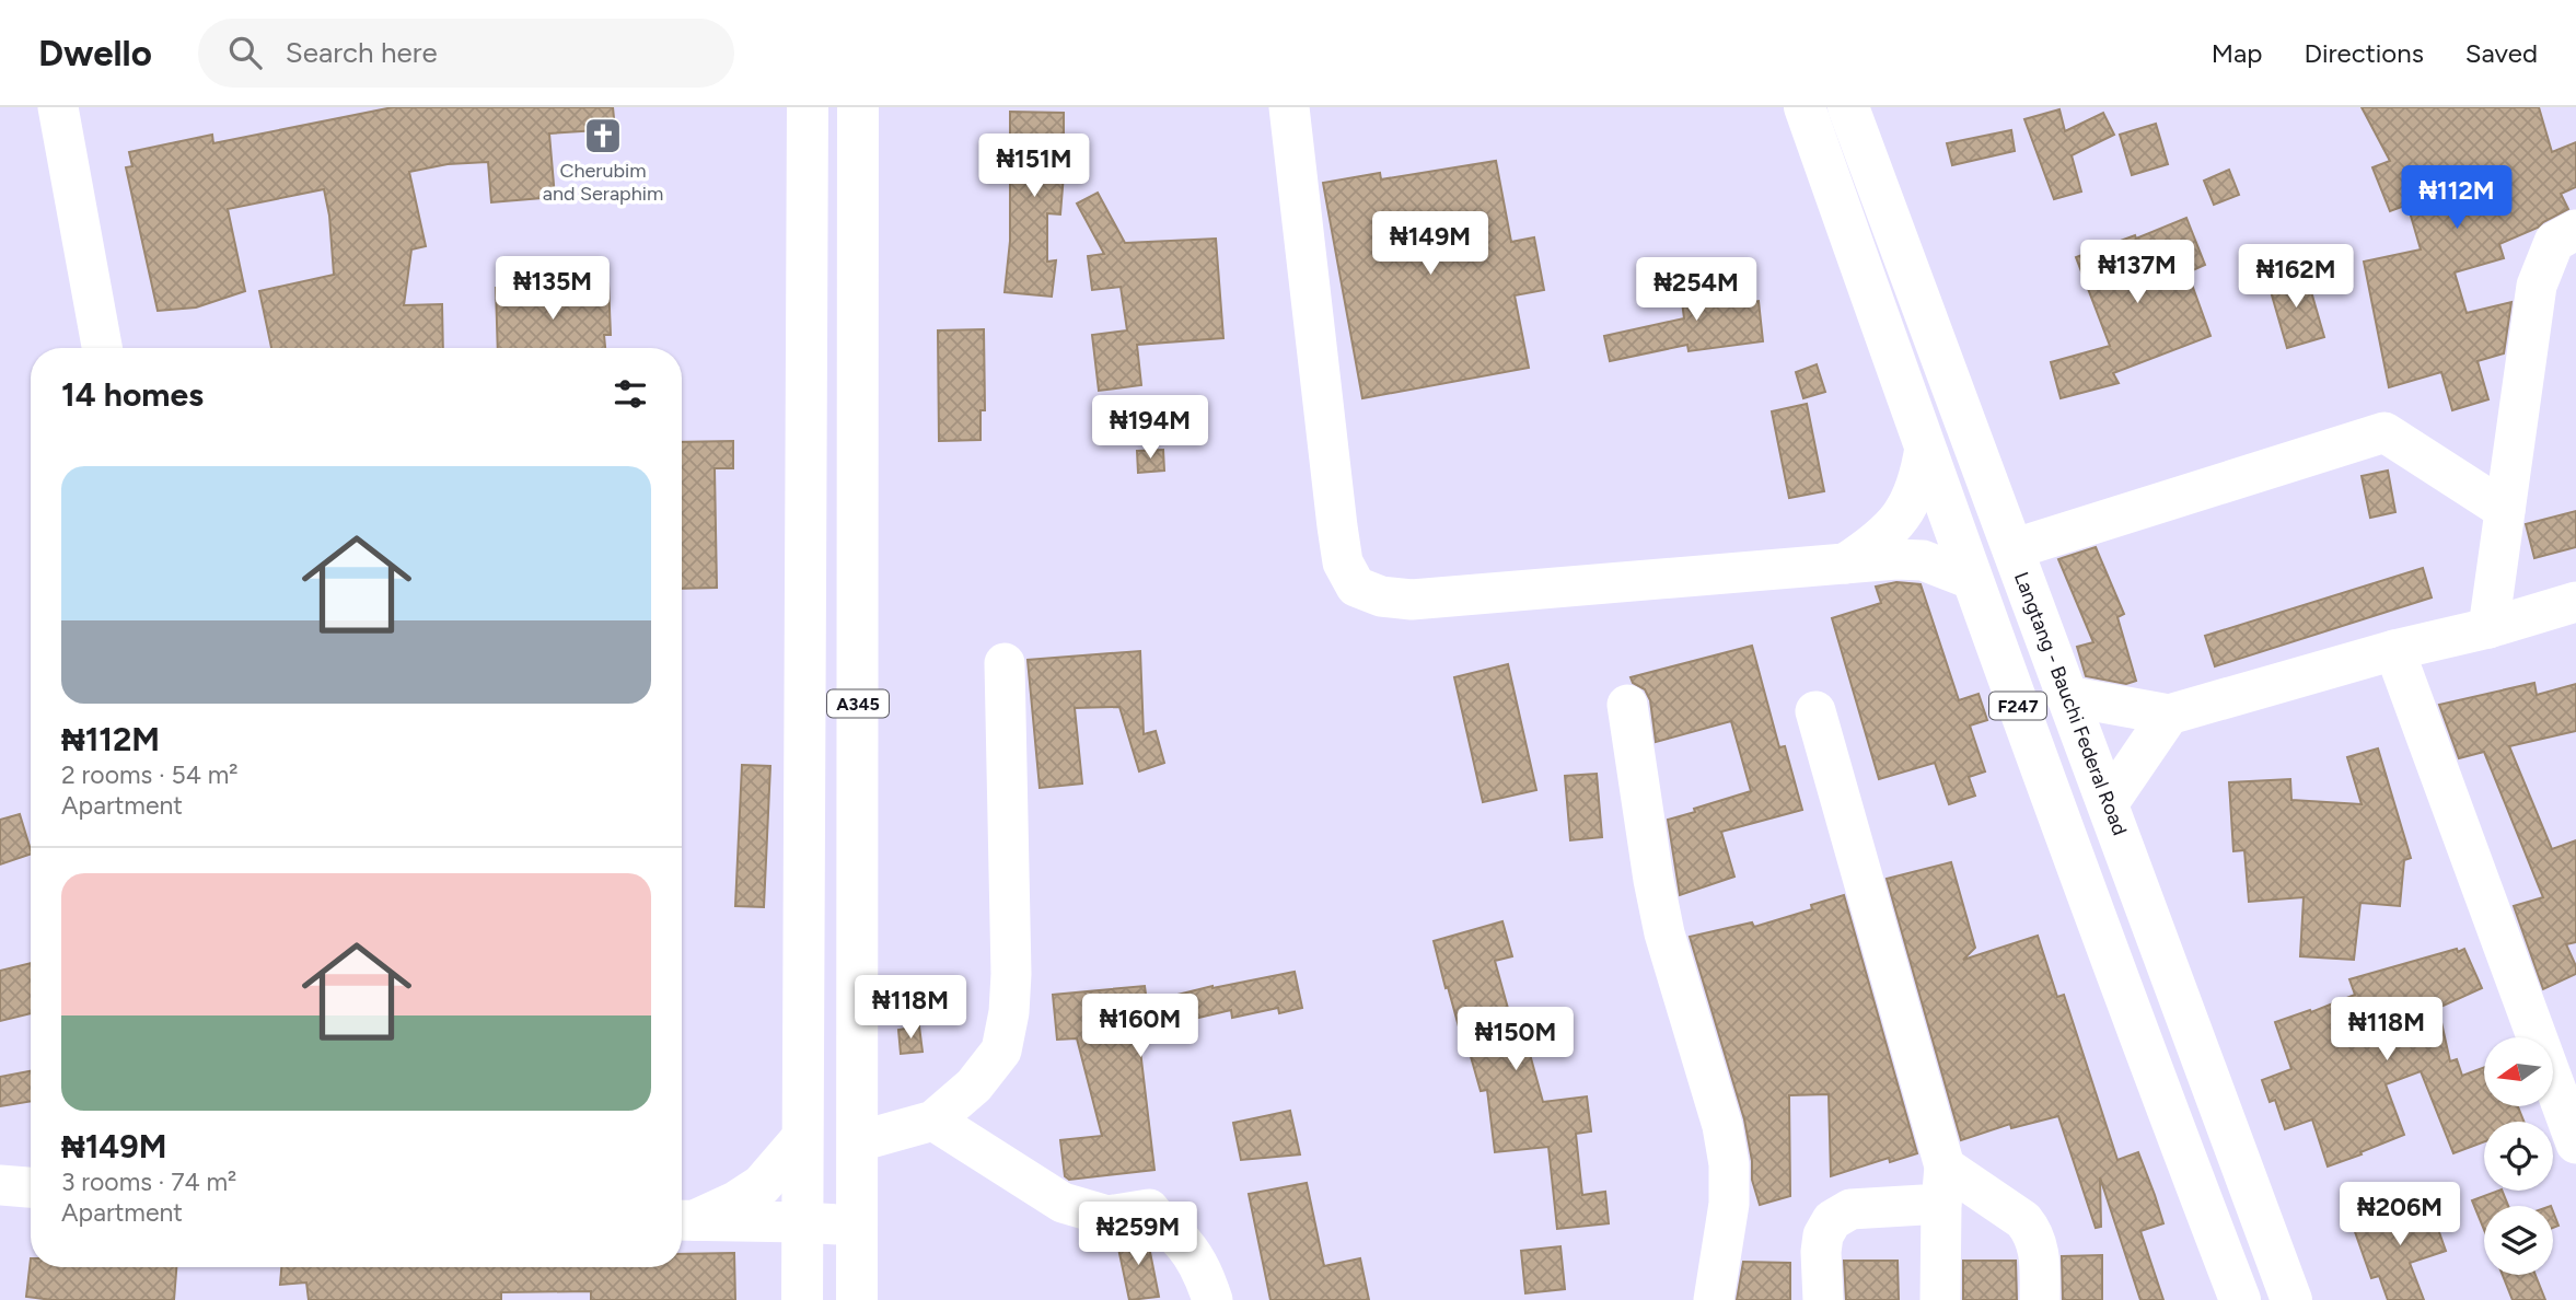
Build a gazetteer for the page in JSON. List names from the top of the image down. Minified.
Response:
{"streets":{"main road":["A345","Langtang - Bauchi Federal Road","F247"]},"places":{"church":["Cherubim and Seraphim"]},"north":"left","page":{"header":"Dwello","search":"Search here","nav":["Map","Directions","Saved"],"price":["₦151M","₦112M","₦149M","₦137M","₦162M","₦135M","₦254M","₦194M","₦118M","₦160M","₦118M","₦150M","₦206M","₦259M"],"heading":"14 homes","list":[{"name":"₦112M","note":"2 rooms · 54 m² · Apartment"},{"name":"₦149M","note":"3 rooms · 74 m² · Apartment"}]}}
